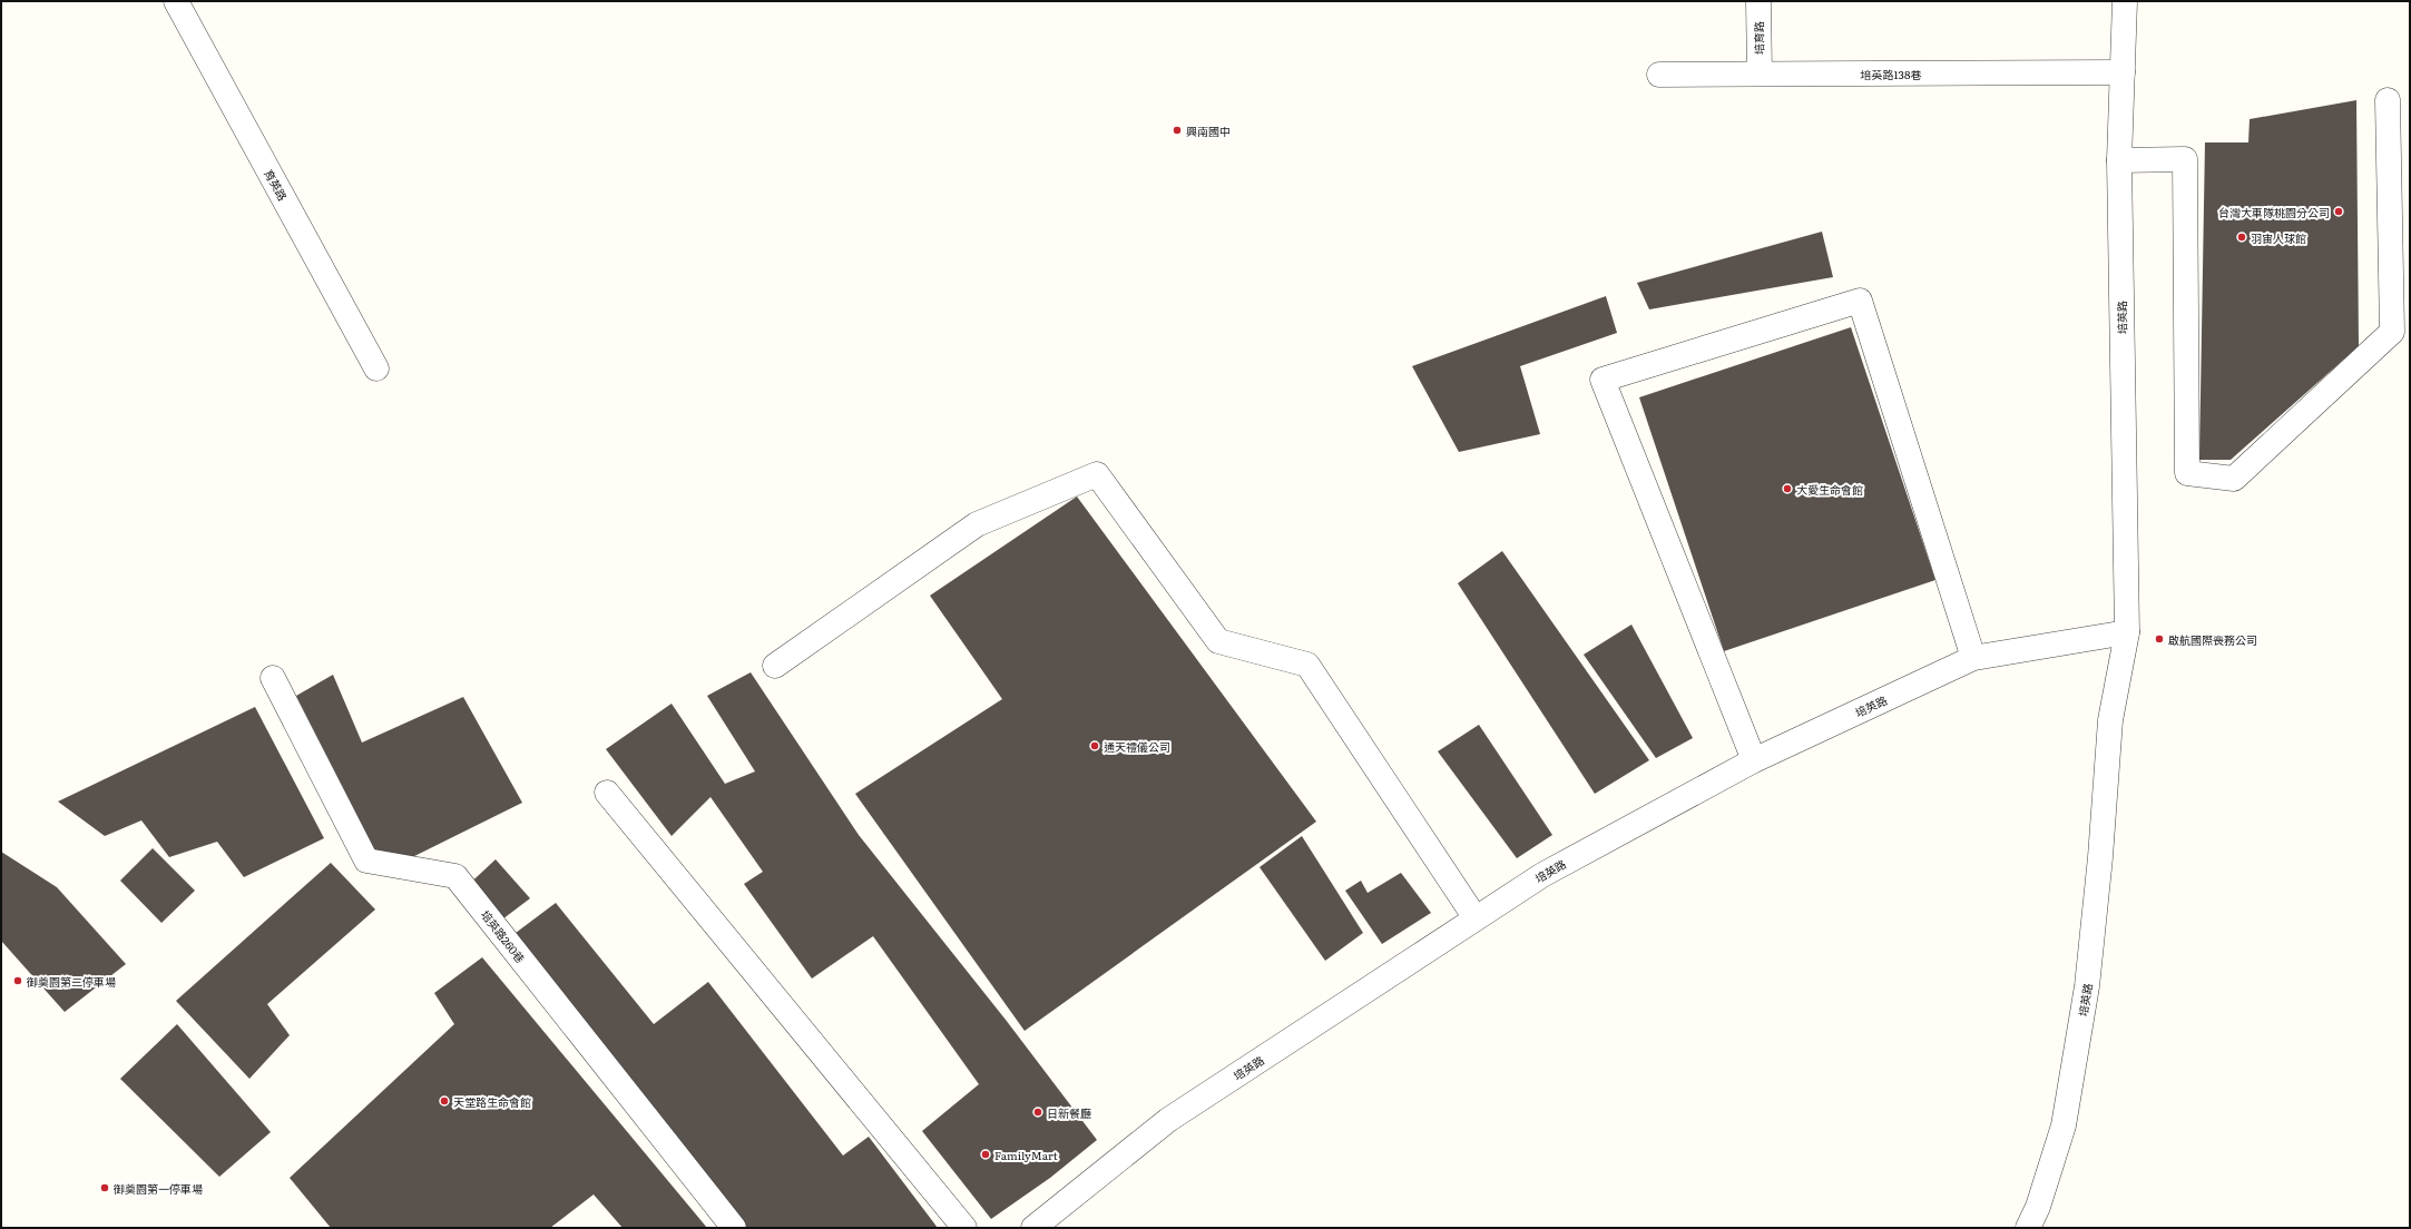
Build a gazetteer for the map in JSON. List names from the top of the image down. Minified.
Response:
{"streets":{"street":["培育路","培英路138巷","育英路","培英路","培英路260巷"]},"crossings":[["培育路","培英路138巷"],["培英路138巷","培英路"]],"places":["興南國中","台灣大車隊桃園分公司","羽宙人球館","大愛生命會館","啟航國際喪務公司","通天禮儀公司","御奠園第二停車場","天堂路生命會館","日新餐廳","FamilyMart","御奠園第一停車場"]}
